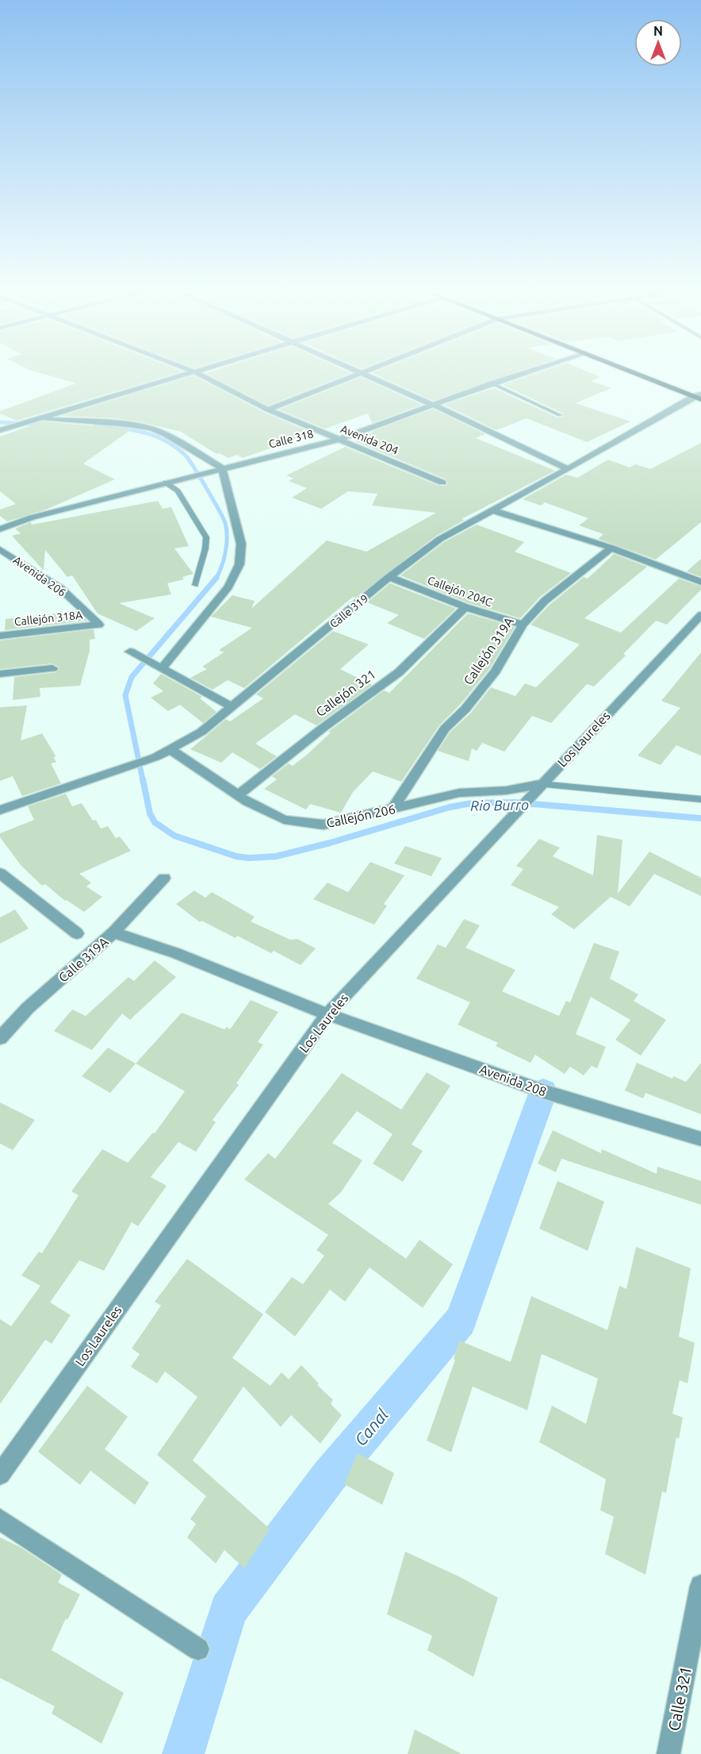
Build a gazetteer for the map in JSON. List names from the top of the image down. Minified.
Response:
{"streets":{"street":["Calle 318","Avenida 204","Avenida 206","Callejón 204C","Calle 319","Callejón 318A","Callejón 319A","Callejón 321","Los Laureles","Callejón 206","Calle 319A","Avenida 208","Calle 321"]},"crossings":[["Calle 318","Avenida 204"],["Avenida 206","Callejón 318A"],["Callejón 204C","Calle 319"],["Callejón 204C","Callejón 319A"],["Callejón 204C","Callejón 321"],["Calle 319","Callejón 206"],["Callejón 319A","Callejón 206"],["Callejón 321","Callejón 206"],["Los Laureles","Callejón 206"],["Los Laureles","Avenida 208"],["Calle 319A","Avenida 208"]],"water":["Rio Burro","Canal"],"north":"top"}
